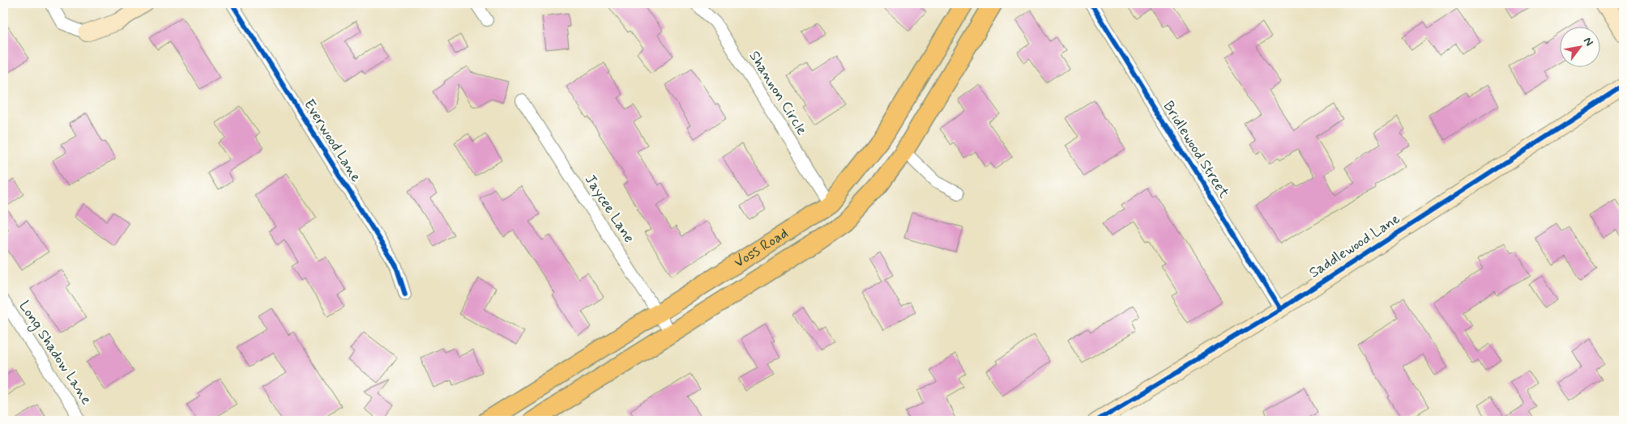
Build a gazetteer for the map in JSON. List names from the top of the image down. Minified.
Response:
{"streets":{"main road":["Voss Road"],"street":["Shannon Circle","Everwood Lane","Bridlewood Street","Jaycee Lane","Saddlewood Lane","Long Shadow Lane"]},"crossings":[["Shannon Circle","Voss Road"],["Bridlewood Street","Saddlewood Lane"],["Jaycee Lane","Voss Road"]],"north":"top right"}
